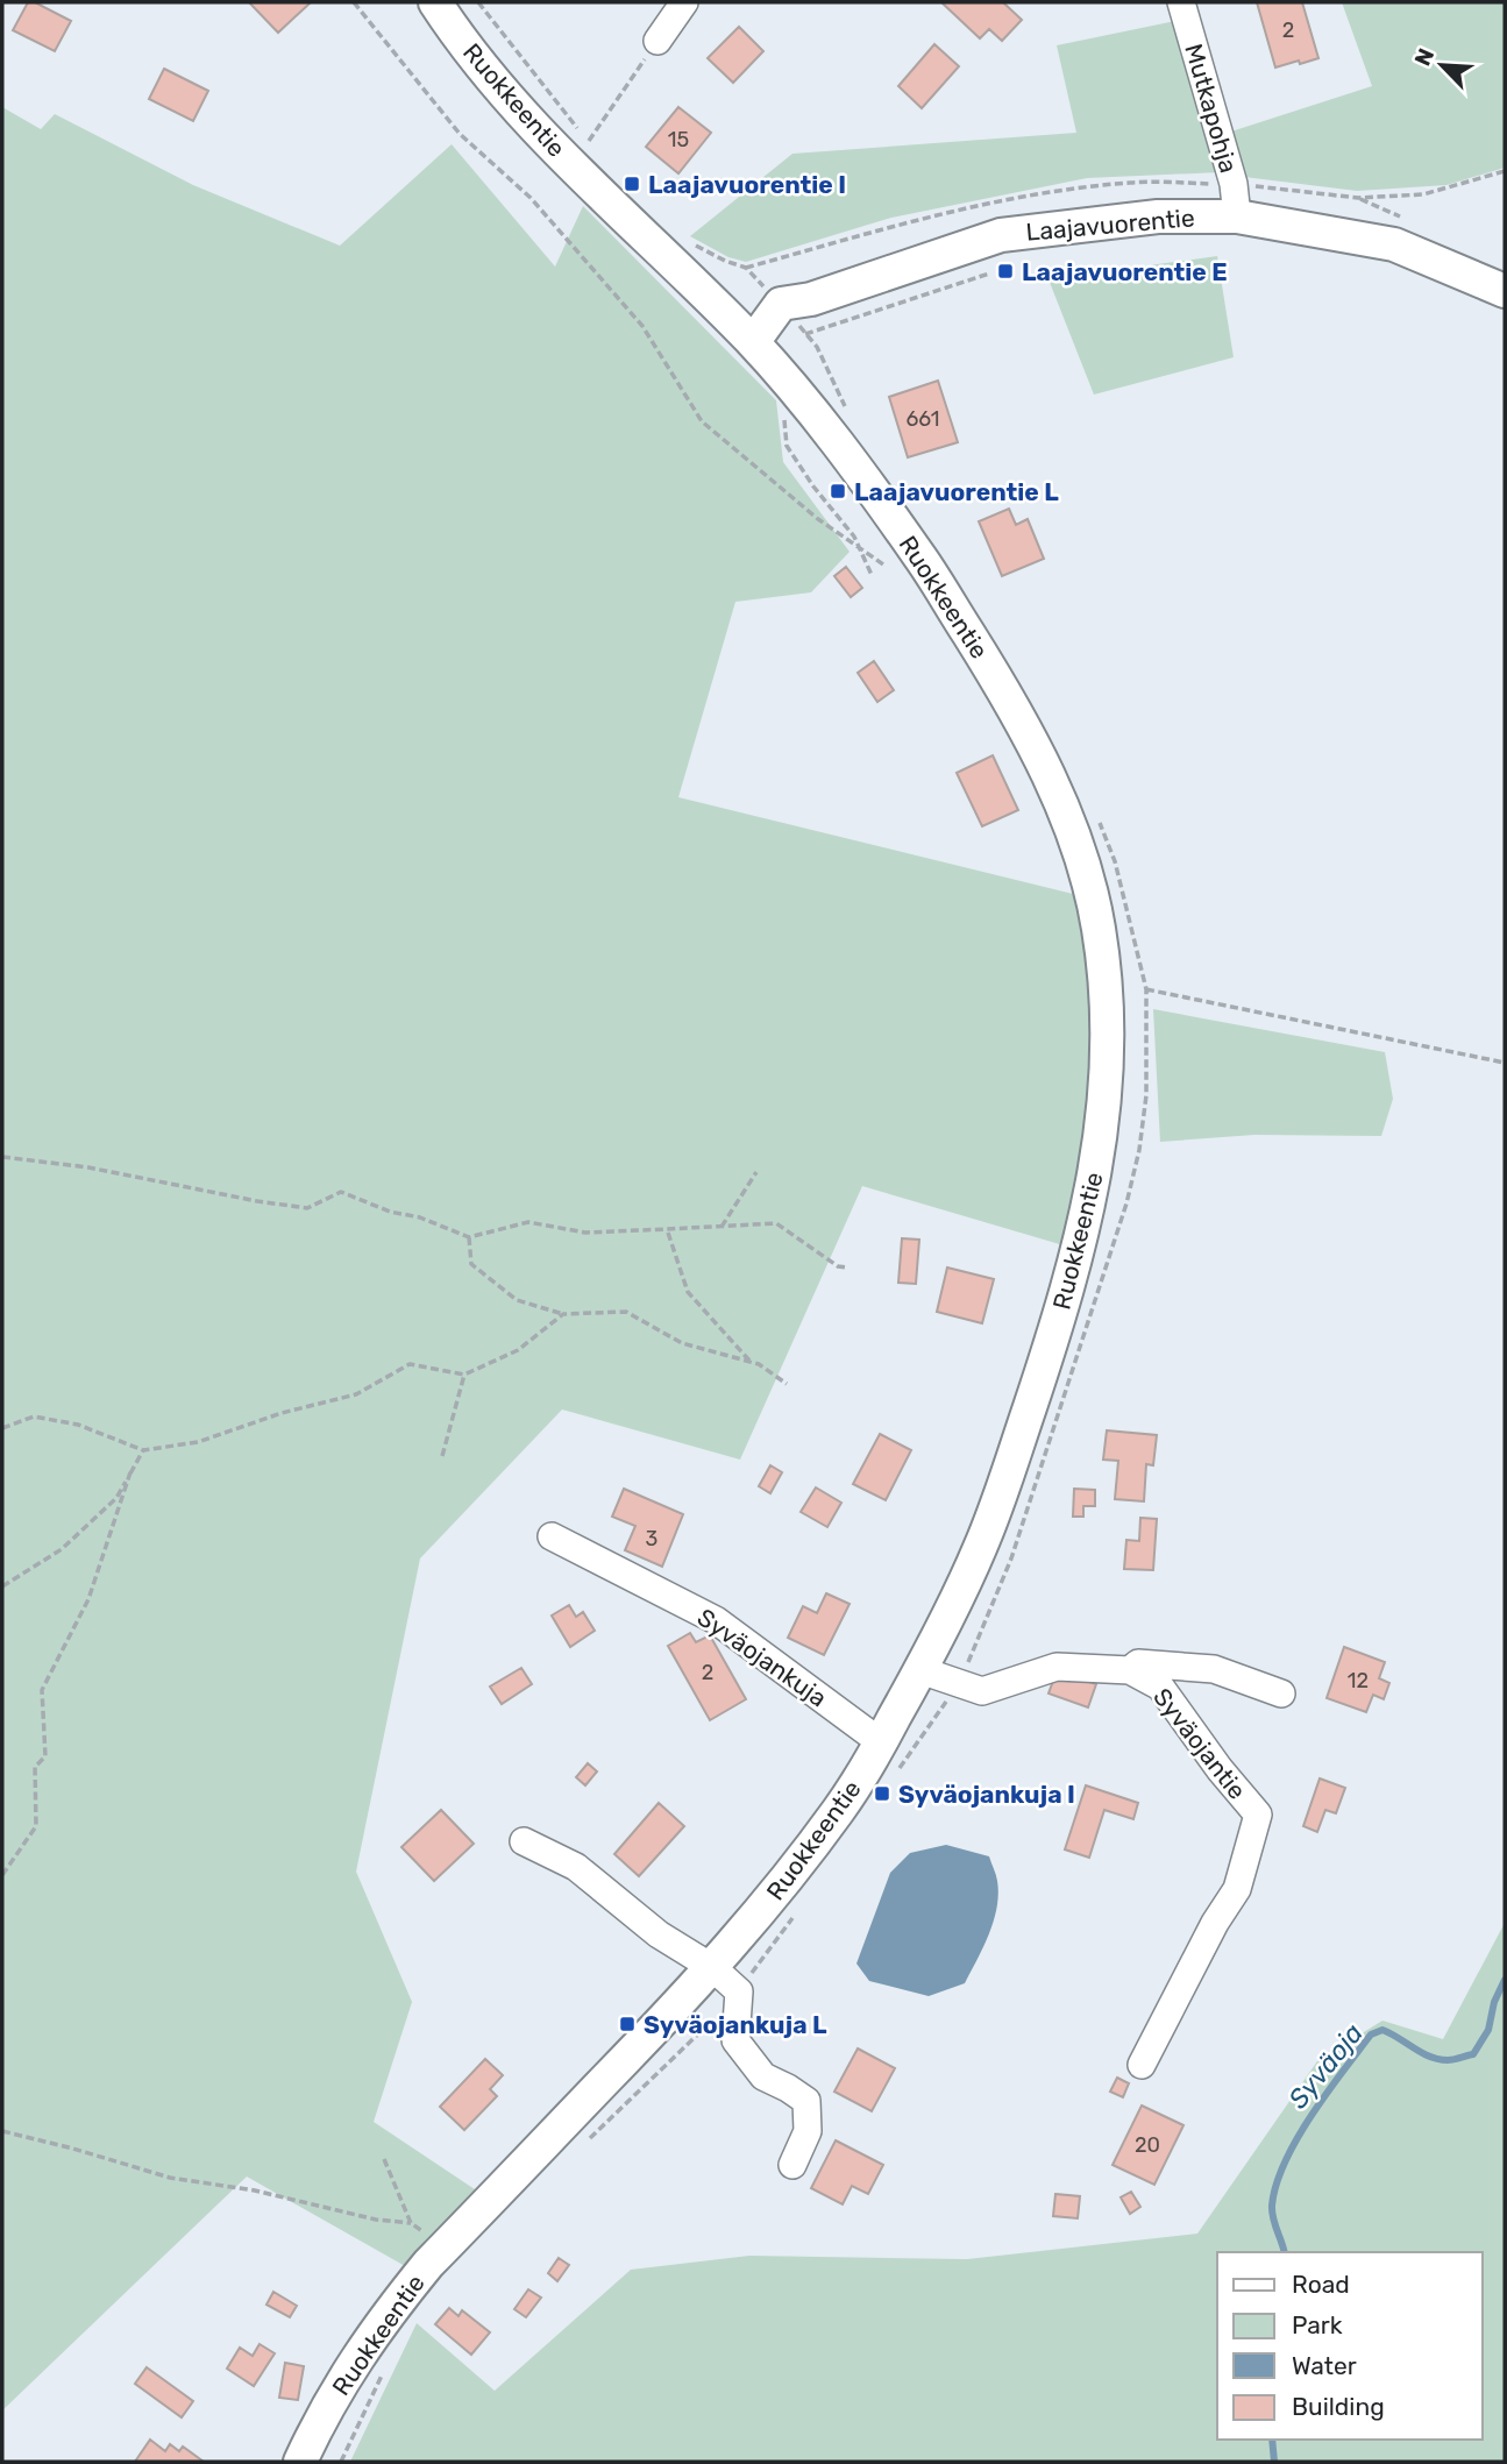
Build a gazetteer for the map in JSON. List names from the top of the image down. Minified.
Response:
{"streets":{"street":["Ruokkeentie","Mutkapohja","Laajavuorentie","Syväojankuja","Syväojantie"]},"crossings":[["Ruokkeentie","Syväojankuja"],["Ruokkeentie","Syväojantie"],["Mutkapohja","Laajavuorentie"]],"water":["Syväoja"],"places":{"transit":["Laajavuorentie I","Laajavuorentie E","Laajavuorentie L","Syväojankuja I","Syväojankuja L"]},"house_numbers":["2","15","661","3","2","12","20"],"legend":["Road","Park","Water","Building"],"north":"top left"}
